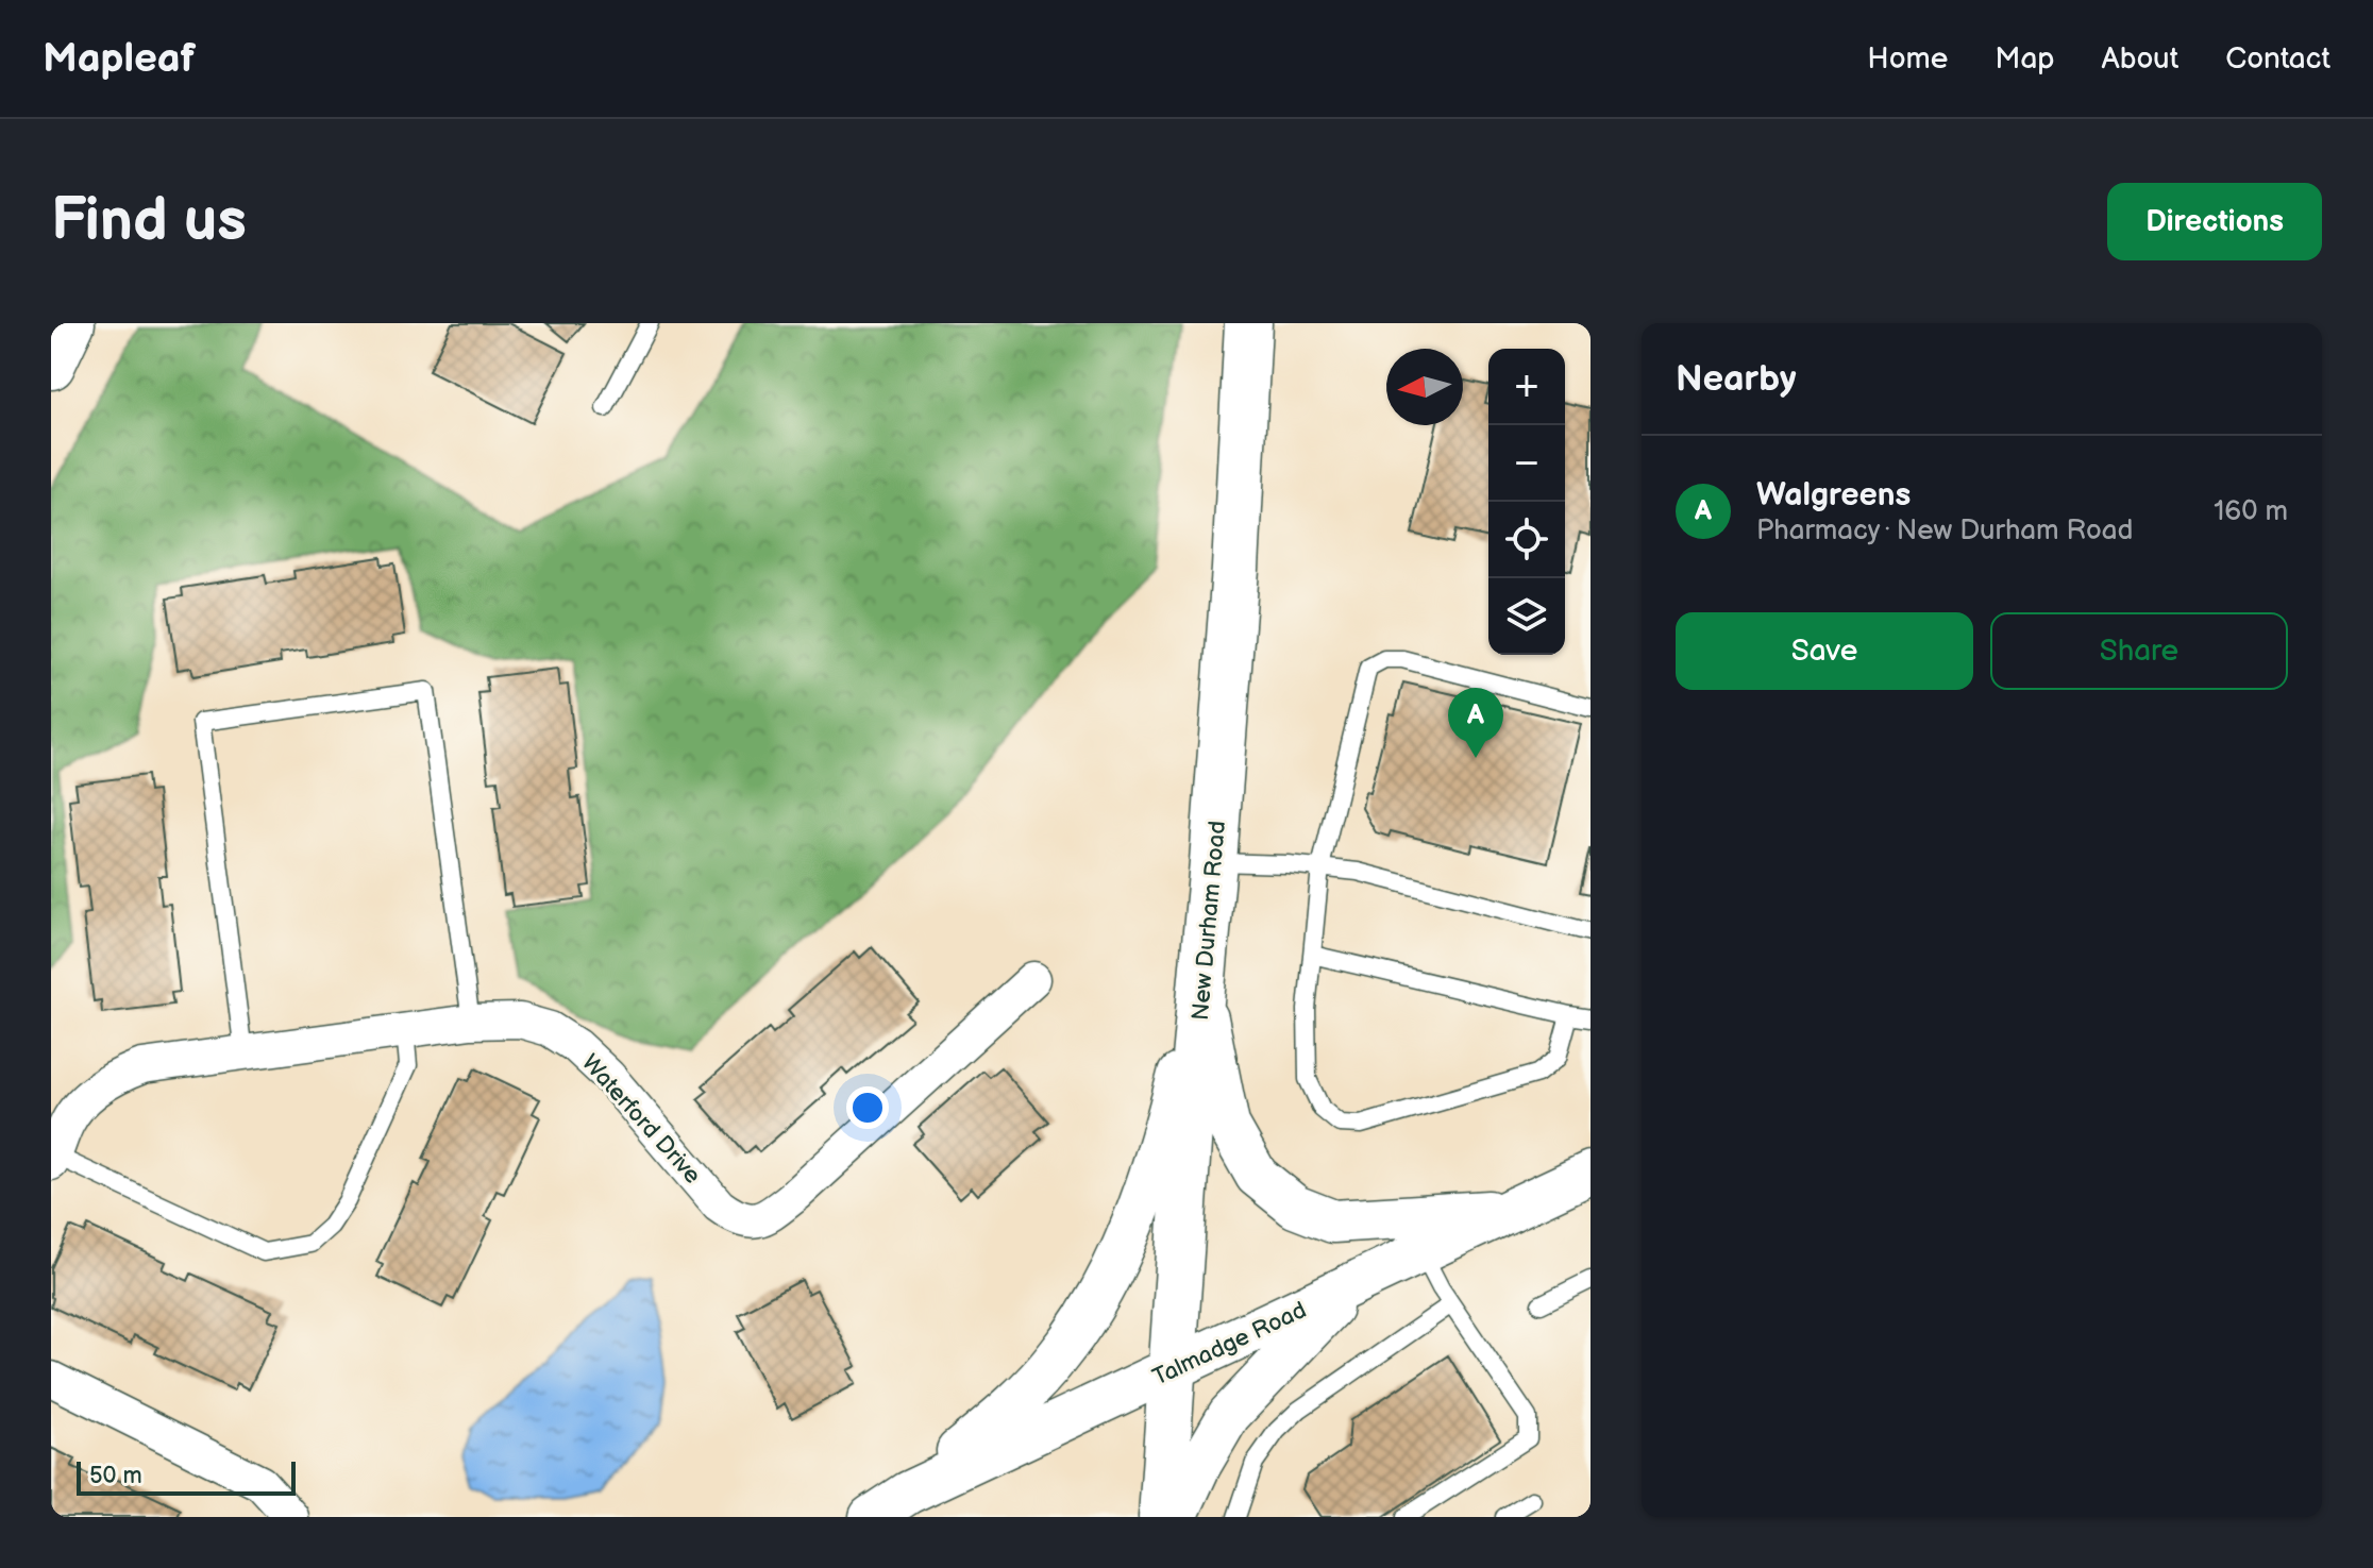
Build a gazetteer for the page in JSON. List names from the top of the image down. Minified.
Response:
{"streets":{"main road":["New Durham Road"],"street":["Waterford Drive","Talmadge Road"]},"crossings":[["New Durham Road","Talmadge Road"]],"scale_bar":"50 m","north":"left","page":{"header":"Mapleaf","nav":["Home","Map","About","Contact"],"buttons":["Directions",["Save","Share"]],"title":"Find us","heading":"Nearby","map_buttons":["+","−"],"list":[{"mark":"A","name":"Walgreens","note":"Pharmacy · New Durham Road","value":"160 m"}],"pins":"A","scale":"50 m"}}
